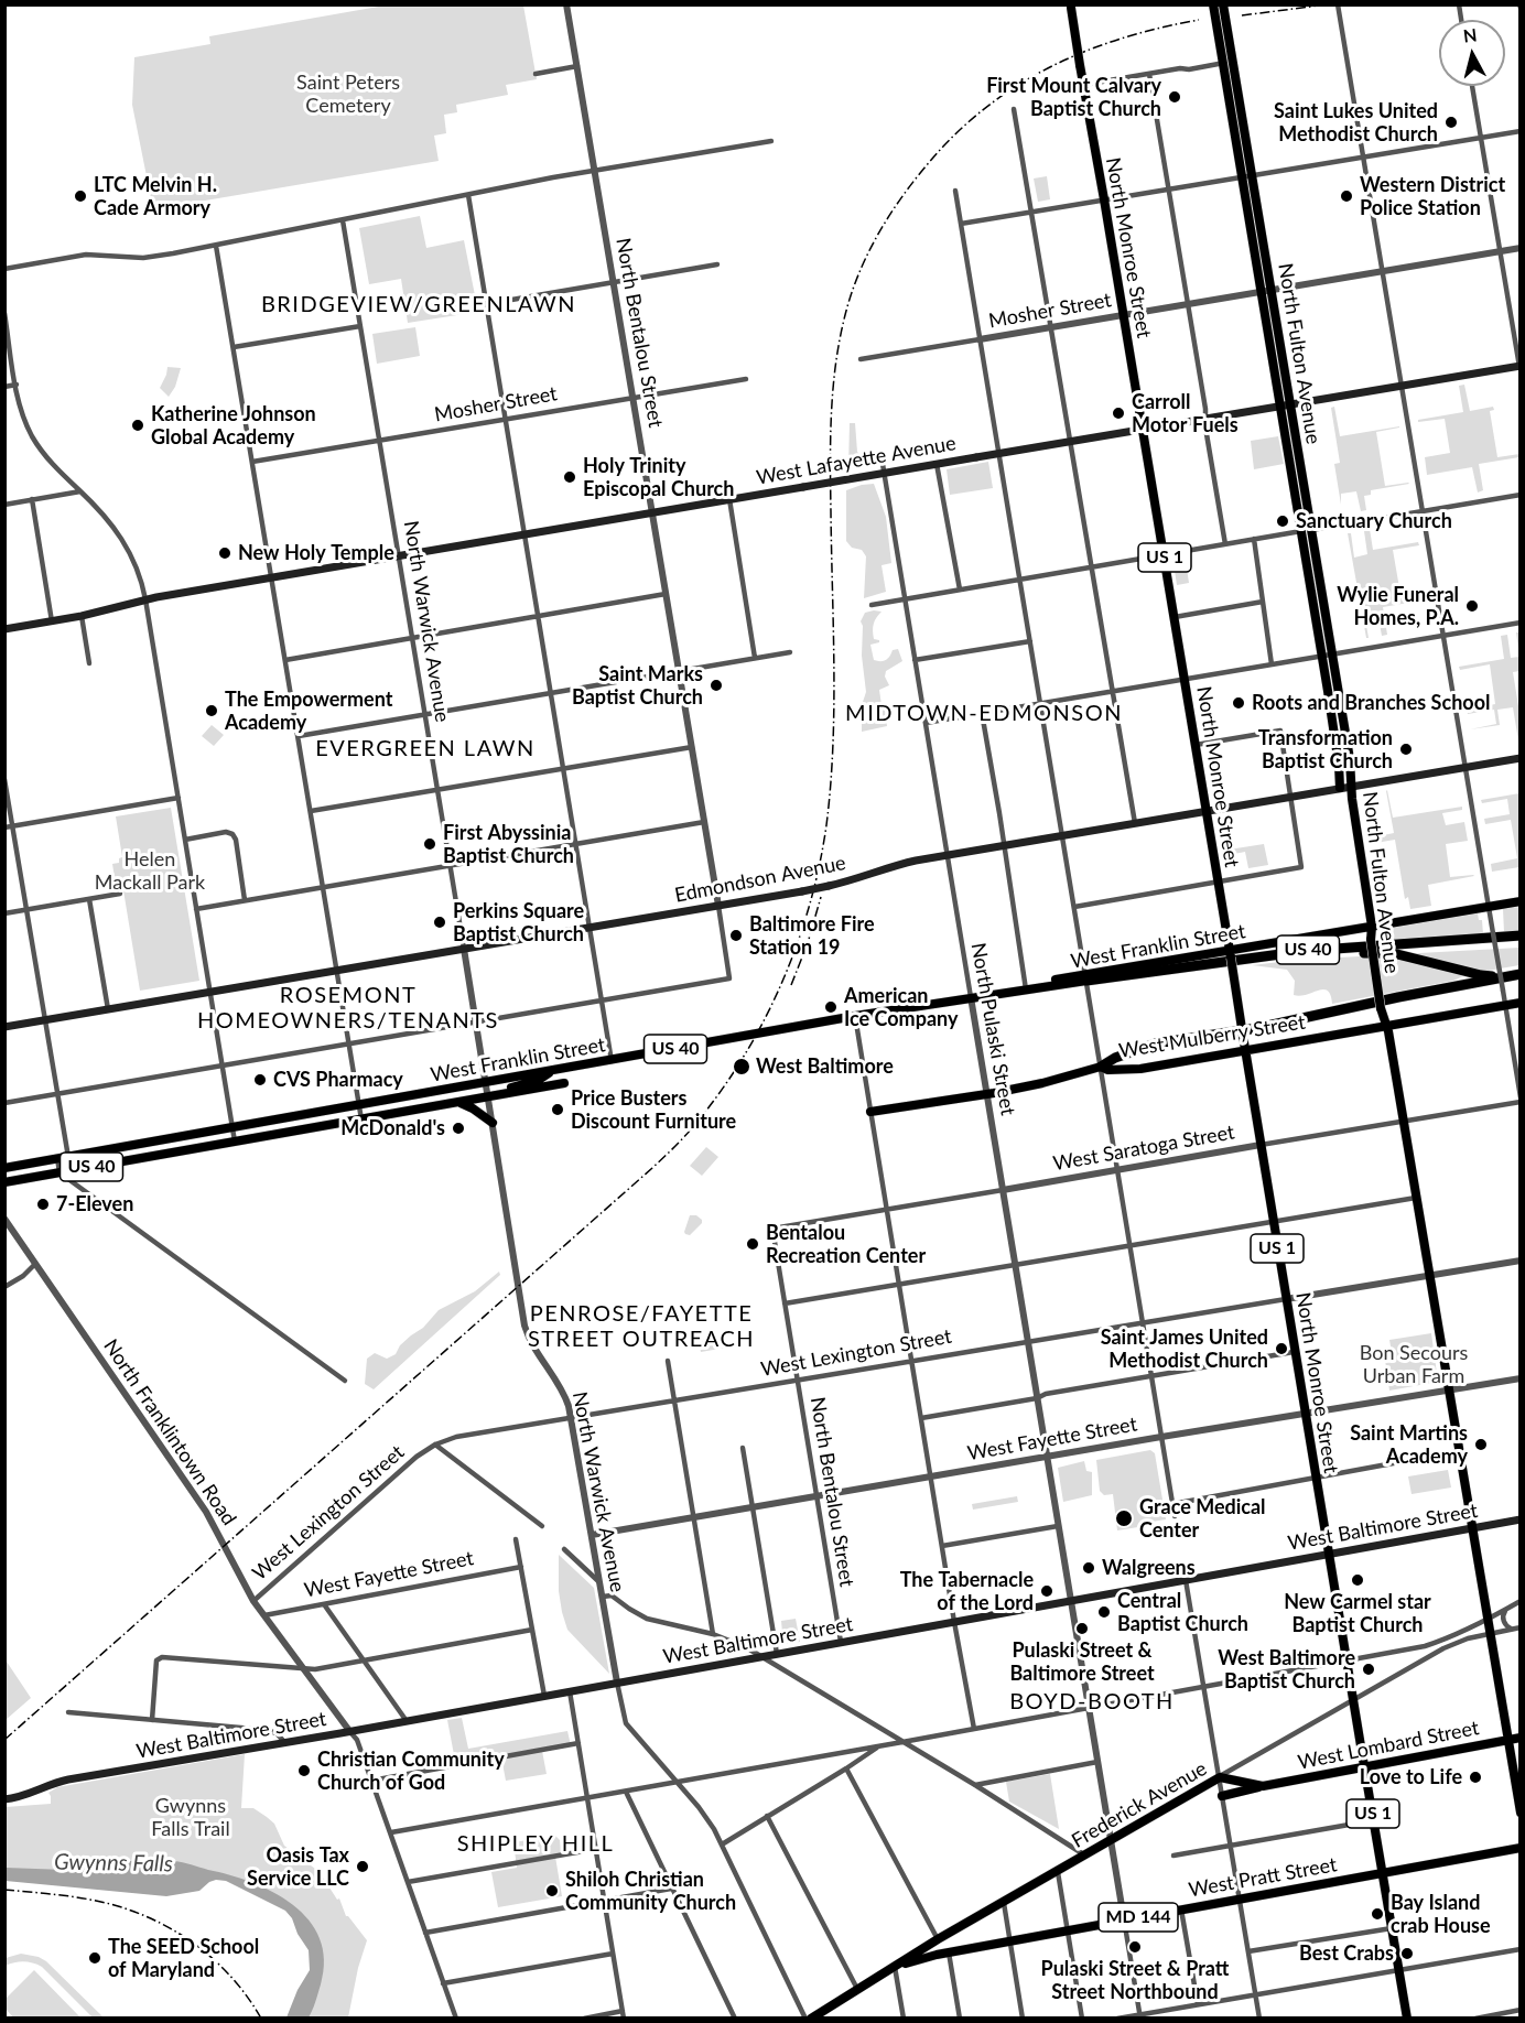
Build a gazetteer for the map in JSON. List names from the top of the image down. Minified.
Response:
{"streets":{"highway":["US 40"],"main road":["North Monroe Street","North Fulton Avenue","West Lafayette Avenue","US 1","Edmondson Avenue","West Franklin Street","West Mulberry Street","West Baltimore Street","West Lombard Street","Frederick Avenue","West Pratt Street","MD 144"],"street":["Mosher Street","North Bentalou Street","North Warwick Avenue","North Pulaski Street","West Saratoga Street","West Lexington Street","North Franklintown Road","West Fayette Street"]},"crossings":[["North Monroe Street","Mosher Street"],["North Monroe Street","West Lafayette Avenue"],["North Monroe Street","US 1"],["North Monroe Street","Edmondson Avenue"],["North Monroe Street","West Franklin Street"],["North Monroe Street","West Mulberry Street"],["North Monroe Street","West Saratoga Street"],["North Monroe Street","West Lexington Street"],["North Monroe Street","West Fayette Street"],["North Monroe Street","West Baltimore Street"],["Mosher Street","North Bentalou Street"],["Mosher Street","North Fulton Avenue"],["Mosher Street","North Warwick Avenue"],["North Bentalou Street","West Lafayette Avenue"],["North Bentalou Street","Edmondson Avenue"],["North Bentalou Street","West Saratoga Street"],["North Bentalou Street","West Lexington Street"],["North Bentalou Street","West Fayette Street"],["North Bentalou Street","West Baltimore Street"],["North Fulton Avenue","West Lafayette Avenue"],["North Fulton Avenue","Edmondson Avenue"],["North Fulton Avenue","West Franklin Street"],["North Fulton Avenue","West Mulberry Street"],["North Fulton Avenue","West Saratoga Street"],["North Fulton Avenue","West Lexington Street"],["North Fulton Avenue","West Fayette Street"],["North Fulton Avenue","West Baltimore Street"],["North Fulton Avenue","West Lombard Street"],["North Fulton Avenue","Frederick Avenue"],["West Lafayette Avenue","North Warwick Avenue"],["West Lafayette Avenue","North Pulaski Street"],["US 1","West Baltimore Street"],["US 1","West Lombard Street"],["US 1","Frederick Avenue"],["US 1","West Pratt Street"],["North Warwick Avenue","Edmondson Avenue"],["North Warwick Avenue","West Franklin Street"],["North Warwick Avenue","West Lexington Street"],["North Warwick Avenue","West Fayette Street"],["North Warwick Avenue","West Baltimore Street"],["Edmondson Avenue","North Pulaski Street"],["West Franklin Street","US 40"],["West Franklin Street","North Pulaski Street"],["North Pulaski Street","West Mulberry Street"],["North Pulaski Street","West Saratoga Street"],["North Pulaski Street","West Lexington Street"],["North Pulaski Street","West Fayette Street"],["North Pulaski Street","West Baltimore Street"],["North Pulaski Street","Frederick Avenue"],["North Pulaski Street","West Pratt Street"],["West Lexington Street","North Franklintown Road"],["North Franklintown Road","West Fayette Street"],["North Franklintown Road","West Baltimore Street"],["West Lombard Street","Frederick Avenue"],["Frederick Avenue","West Pratt Street"]],"districts":["BRIDGEVIEW/GREENLAWN","MIDTOWN-EDMONSON","EVERGREEN LAWN","ROSEMONT HOMEOWNERS/TENANTS","PENROSE/FAYETTE STREET OUTREACH","BOYD-BOOTH","SHIPLEY HILL"],"water":["Gwynns Falls"],"parks":["Saint Peters Cemetery","Helen Mackall Park","Bon Secours Urban Farm","Gwynns Falls Trail"],"places":["First Mount Calvary Baptist Church","Saint Lukes United Methodist Church","LTC Melvin H. Cade Armory","Western District Police Station","Carroll Motor Fuels","Katherine Johnson Global Academy","Holy Trinity Episcopal Church","Sanctuary Church","New Holy Temple","Wylie Funeral Homes, P.A.","Saint Marks Baptist Church","Roots and Branches School","The Empowerment Academy","Transformation Baptist Church","First Abyssinia Baptist Church","Perkins Square Baptist Church","Baltimore Fire Station 19","American Ice Company","West Baltimore","CVS Pharmacy","Price Busters Discount Furniture","McDonald's","7-Eleven","Bentalou Recreation Center","Saint James United Methodist Church","Saint Martins Academy","Grace Medical Center","Walgreens","New Carmel star Baptist Church","The Tabernacle of the Lord","Central Baptist Church","Pulaski Street & Baltimore Street","West Baltimore Baptist Church","Christian Community Church of God","Love to Life","Oasis Tax Service LLC","Shiloh Christian Community Church","Bay Island crab House","Pulaski Street & Pratt Street Northbound","Best Crabs","The SEED School of Maryland"],"north":"top"}
